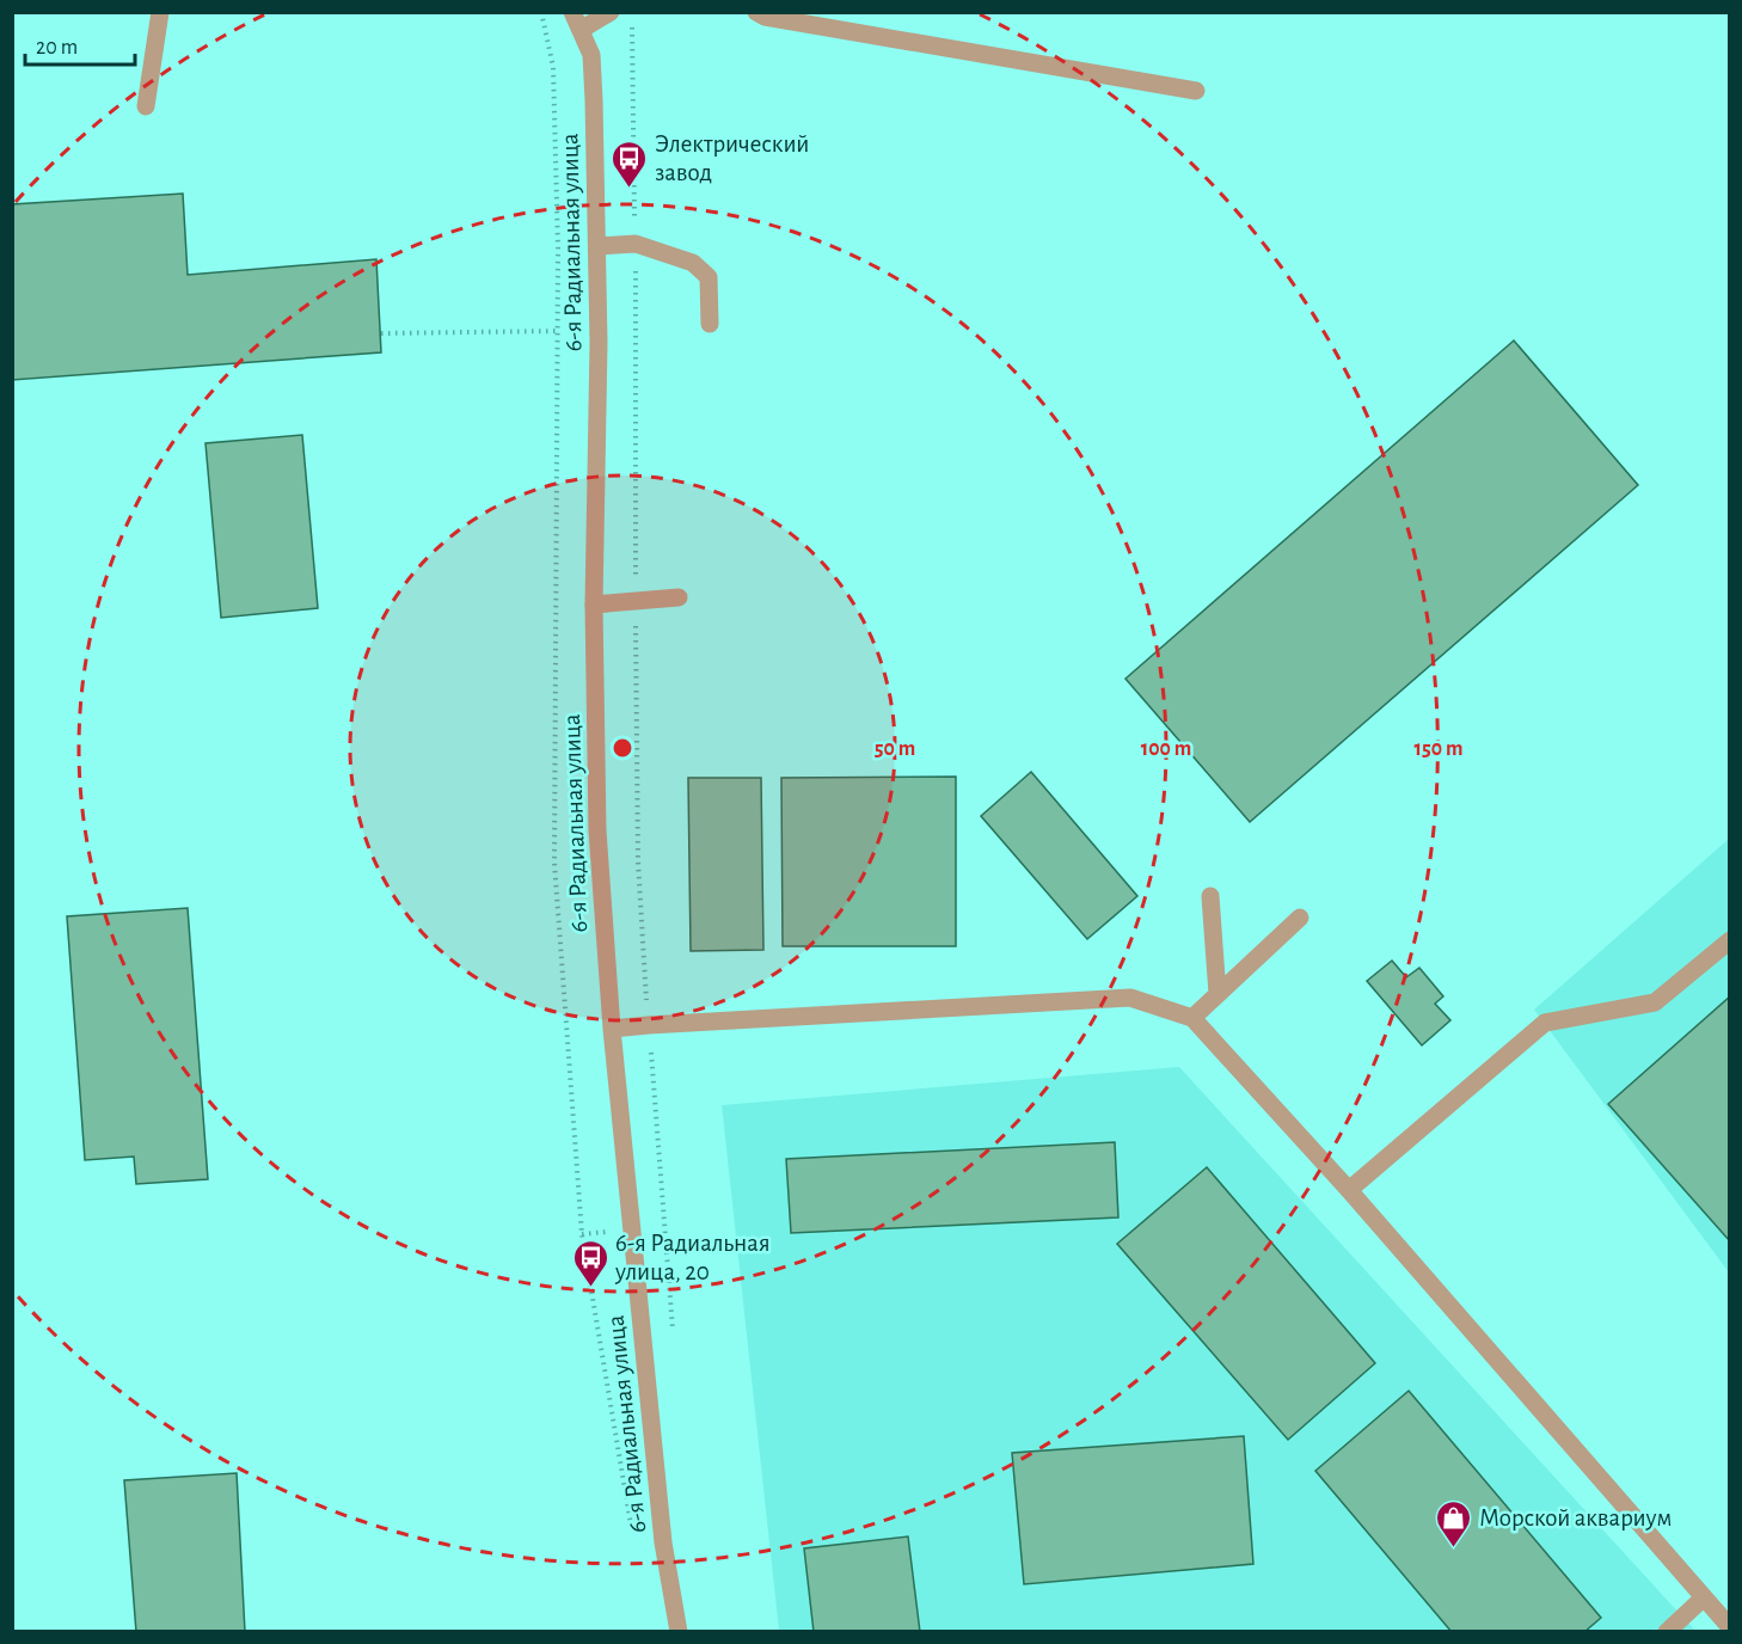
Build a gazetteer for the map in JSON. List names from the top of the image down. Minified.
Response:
{"streets":{"street":["6-я Радиальная улица"]},"places":{"bus stop":["Электрический завод","6-я Радиальная улица, 20"],"shop":["Морской аквариум"]},"scale_bar":"20 m","rings":["50 m","100 m","150 m"]}
